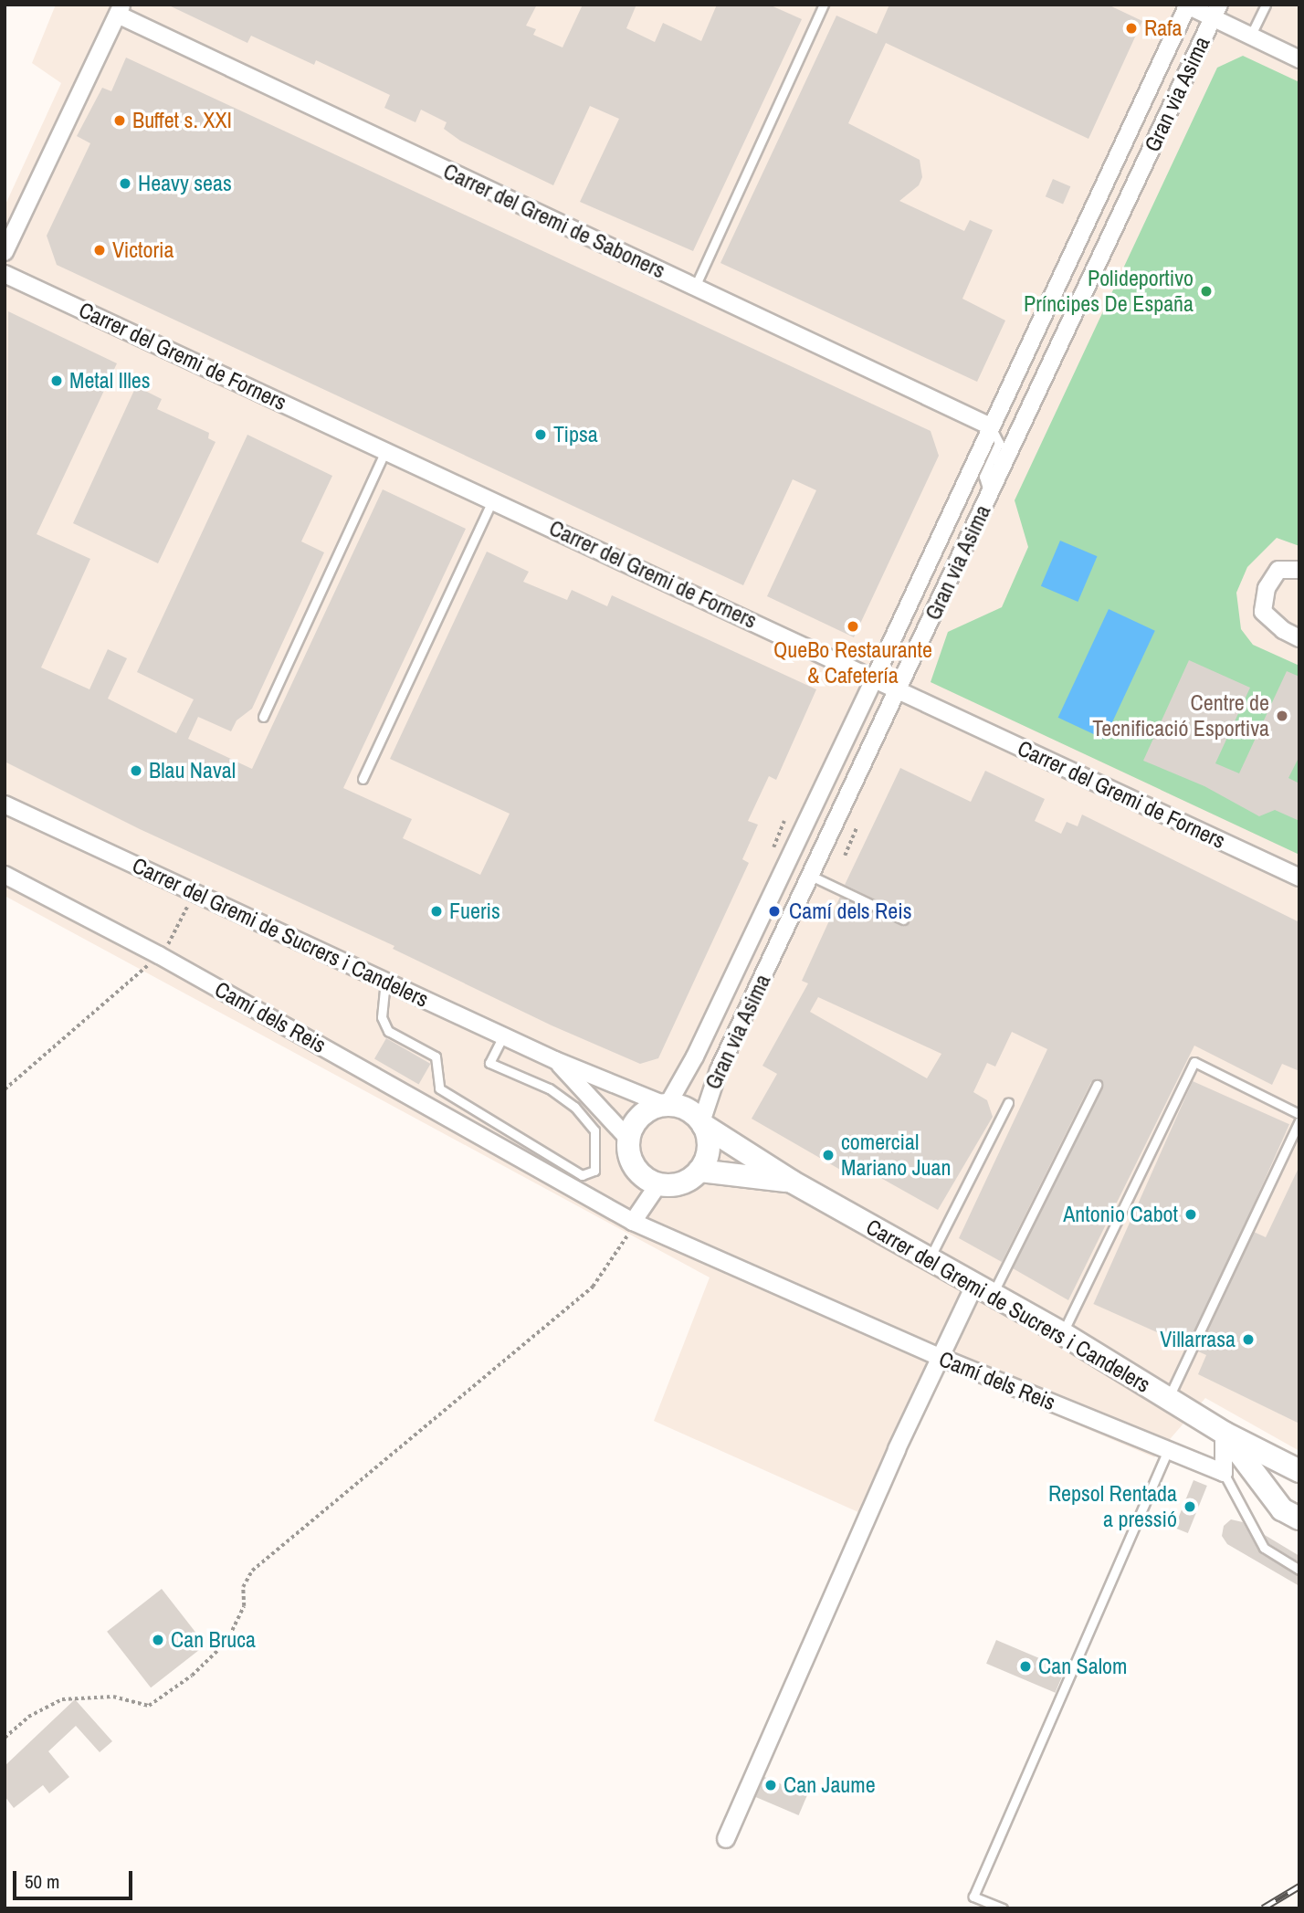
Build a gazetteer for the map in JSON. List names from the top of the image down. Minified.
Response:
{"streets":{"street":["Gran via Asima","Carrer del Gremi de Saboners","Carrer del Gremi de Forners","Carrer del Gremi de Sucrers i Candelers","Camí dels Reis"]},"crossings":[["Gran via Asima","Carrer del Gremi de Saboners"],["Gran via Asima","Carrer del Gremi de Forners"],["Gran via Asima","Carrer del Gremi de Sucrers i Candelers"]],"places":["Rafa","Buffet s. XXI","Heavy seas","Victoria","Polideportivo Príncipes De España","Metal Illes","Tipsa","QueBo Restaurante & Cafetería","Centre de Tecnificació Esportiva","Blau Naval","Fueris","Camí dels Reis","comercial Mariano Juan","Antonio Cabot","Villarrasa","Repsol Rentada a pressió","Can Bruca","Can Salom","Can Jaume"],"scale_bar":"50 m"}
